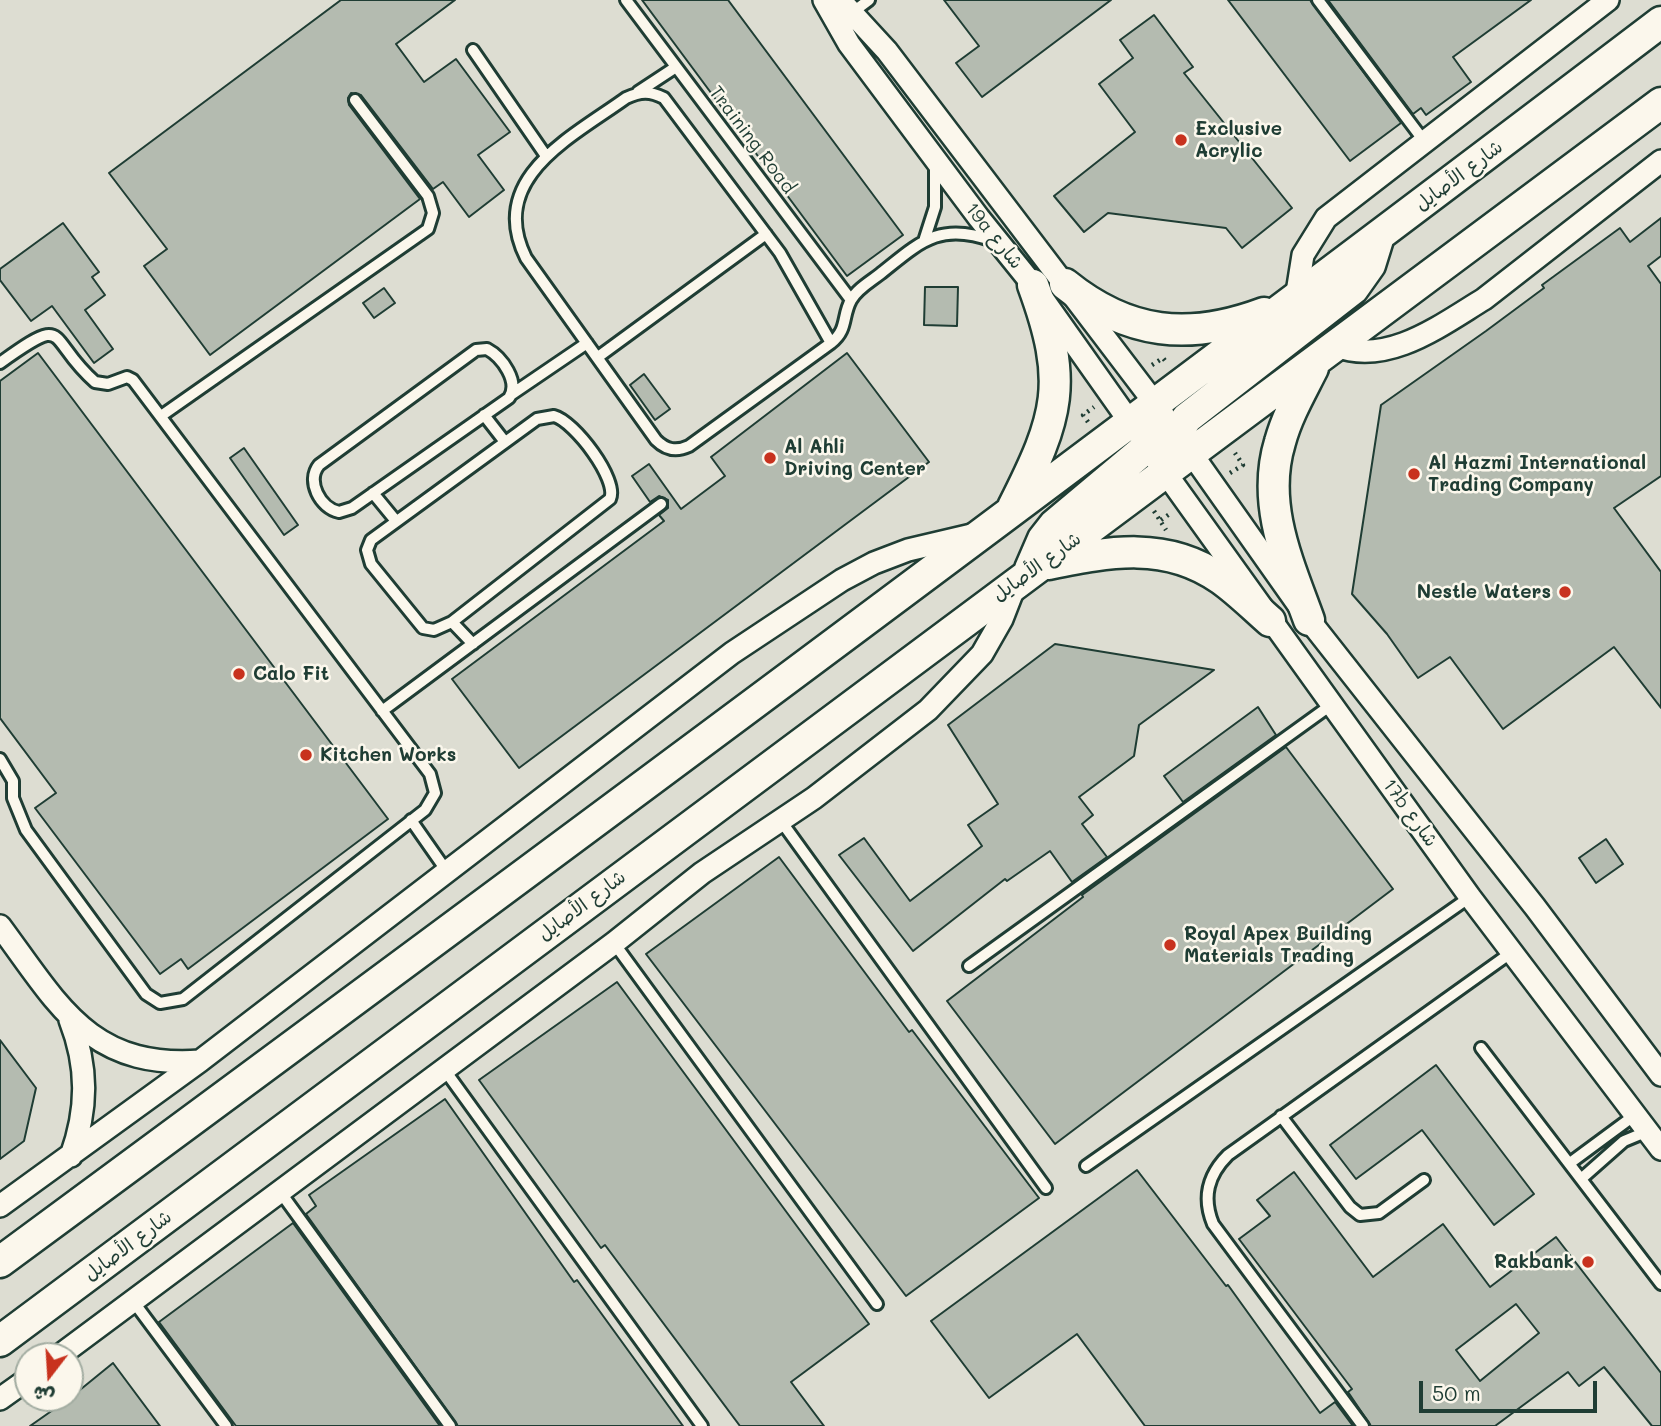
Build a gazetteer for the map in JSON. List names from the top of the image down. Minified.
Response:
{"streets":{"main road":["شارع الأصايل"],"street":["19a شارع","17b شارع"],"lane":["Training Road"]},"crossings":[["شارع الأصايل","19a شارع"],["شارع الأصايل","17b شارع"],["19a شارع","17b شارع"]],"places":["Exclusive Acrylic","Al Ahli Driving Center","Al Hazmi International Trading Company","Nestle Waters","Calo Fit","Kitchen Works","Royal Apex Building Materials Trading","Rakbank"],"scale_bar":"50 m","north":"bottom"}
